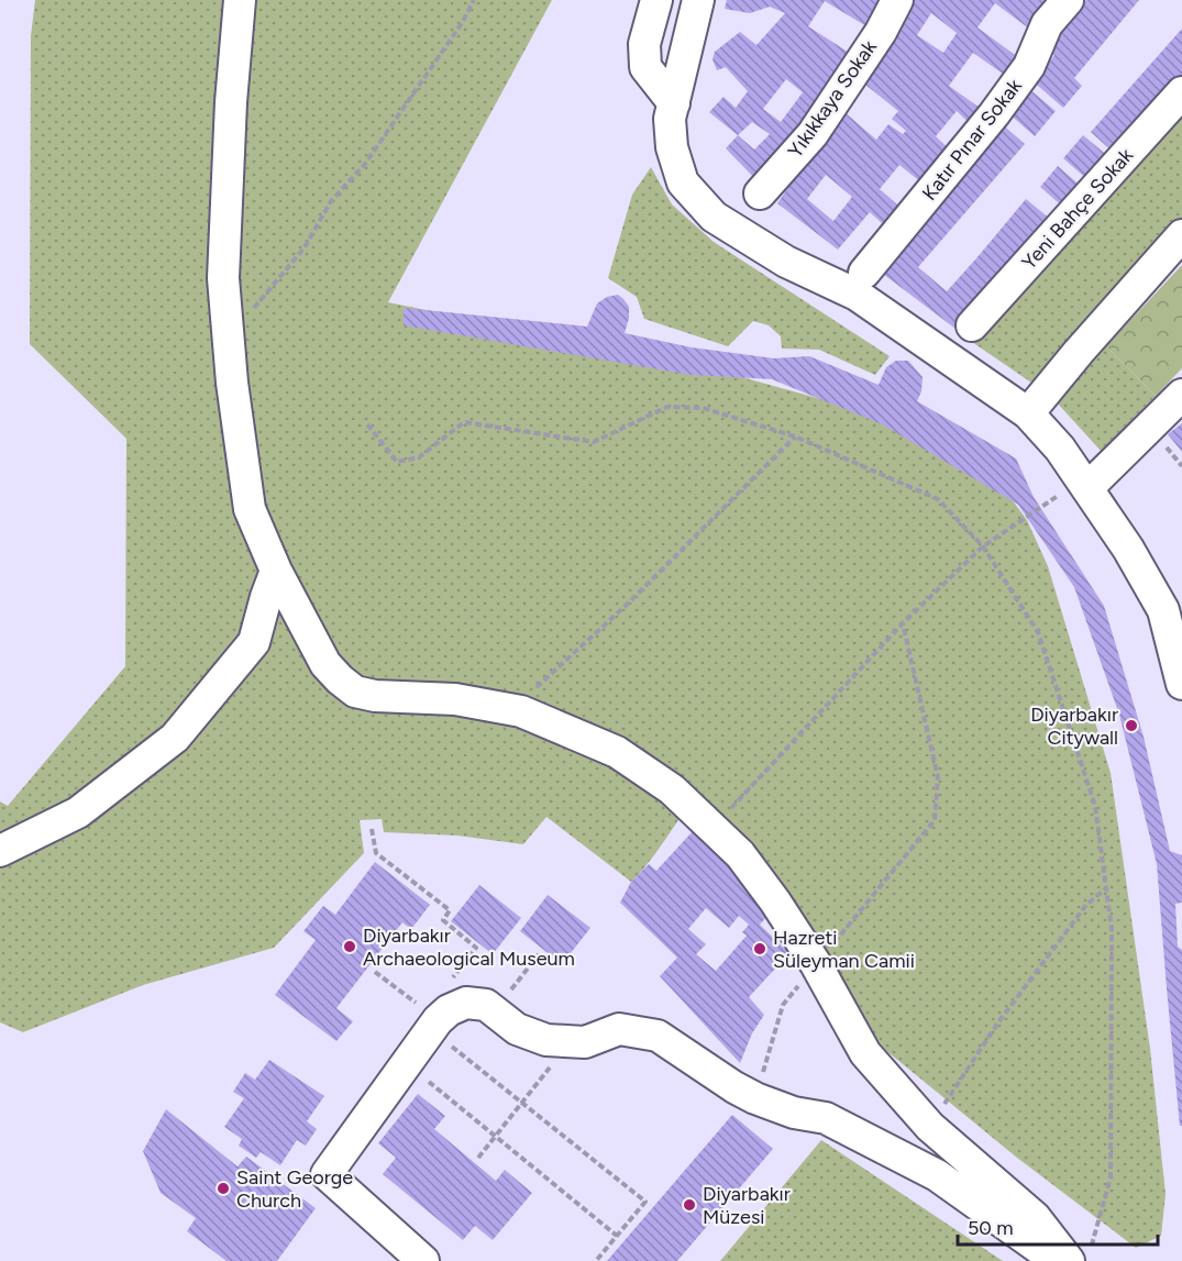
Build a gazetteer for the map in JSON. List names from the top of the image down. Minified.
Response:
{"streets":{"street":["Yıkıkkaya Sokak","Katır Pınar Sokak","Yeni Bahçe Sokak"]},"places":["Diyarbakır Citywall","Diyarbakır Archaeological Museum","Hazreti Süleyman Camii","Saint George Church","Diyarbakır Müzesi"],"scale_bar":"50 m"}
